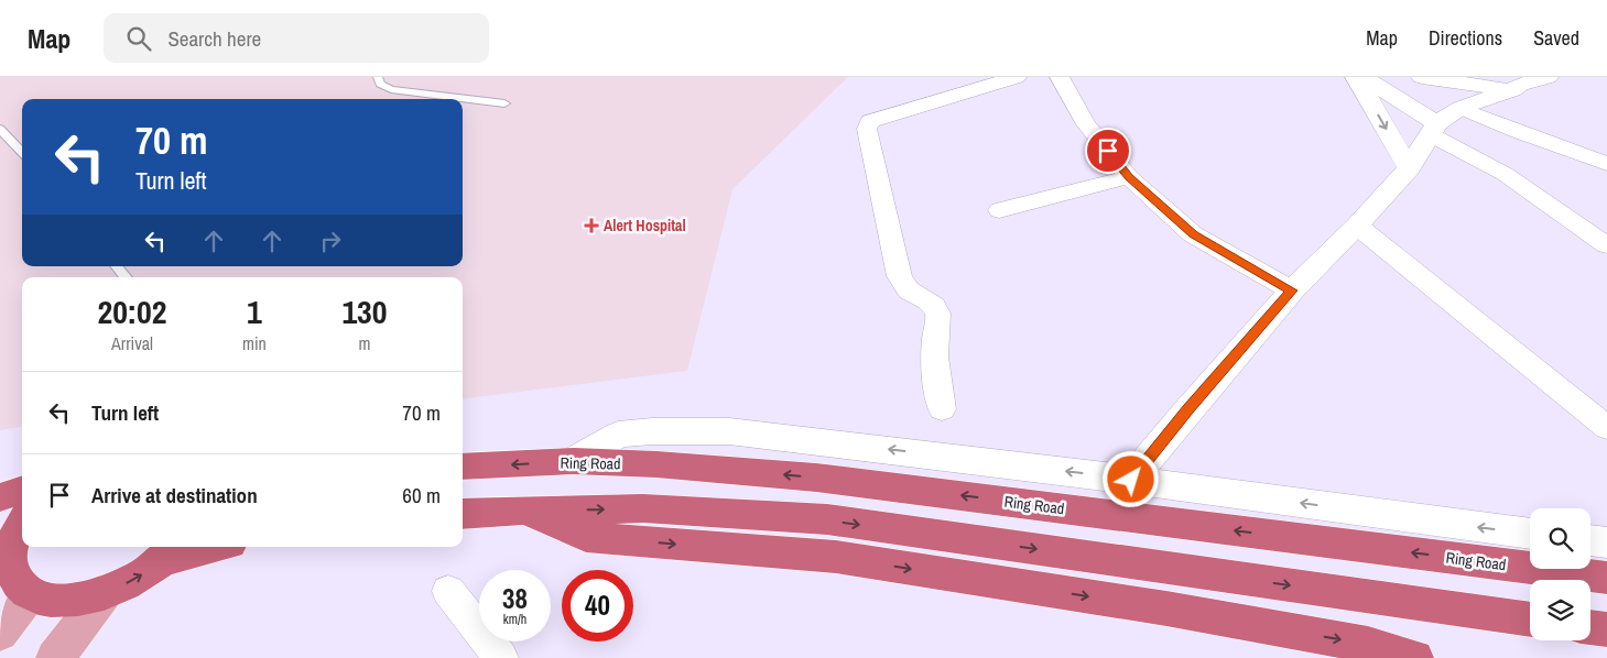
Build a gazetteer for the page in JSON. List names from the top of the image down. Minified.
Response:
{"streets":{"highway":["Ring Road"]},"places":{"health":["Alert Hospital"]},"page":{"header":"Map","search":"Search here","nav":["Map","Directions","Saved"],"turn":["70 m","Turn left"],"eta":["20:02","Arrival","1","min","130","m"],"list":[{"name":"Turn left","value":"70 m"},{"name":"Arrive at destination","value":"60 m"}],"speed":"38 km/h","limit":"40"}}
